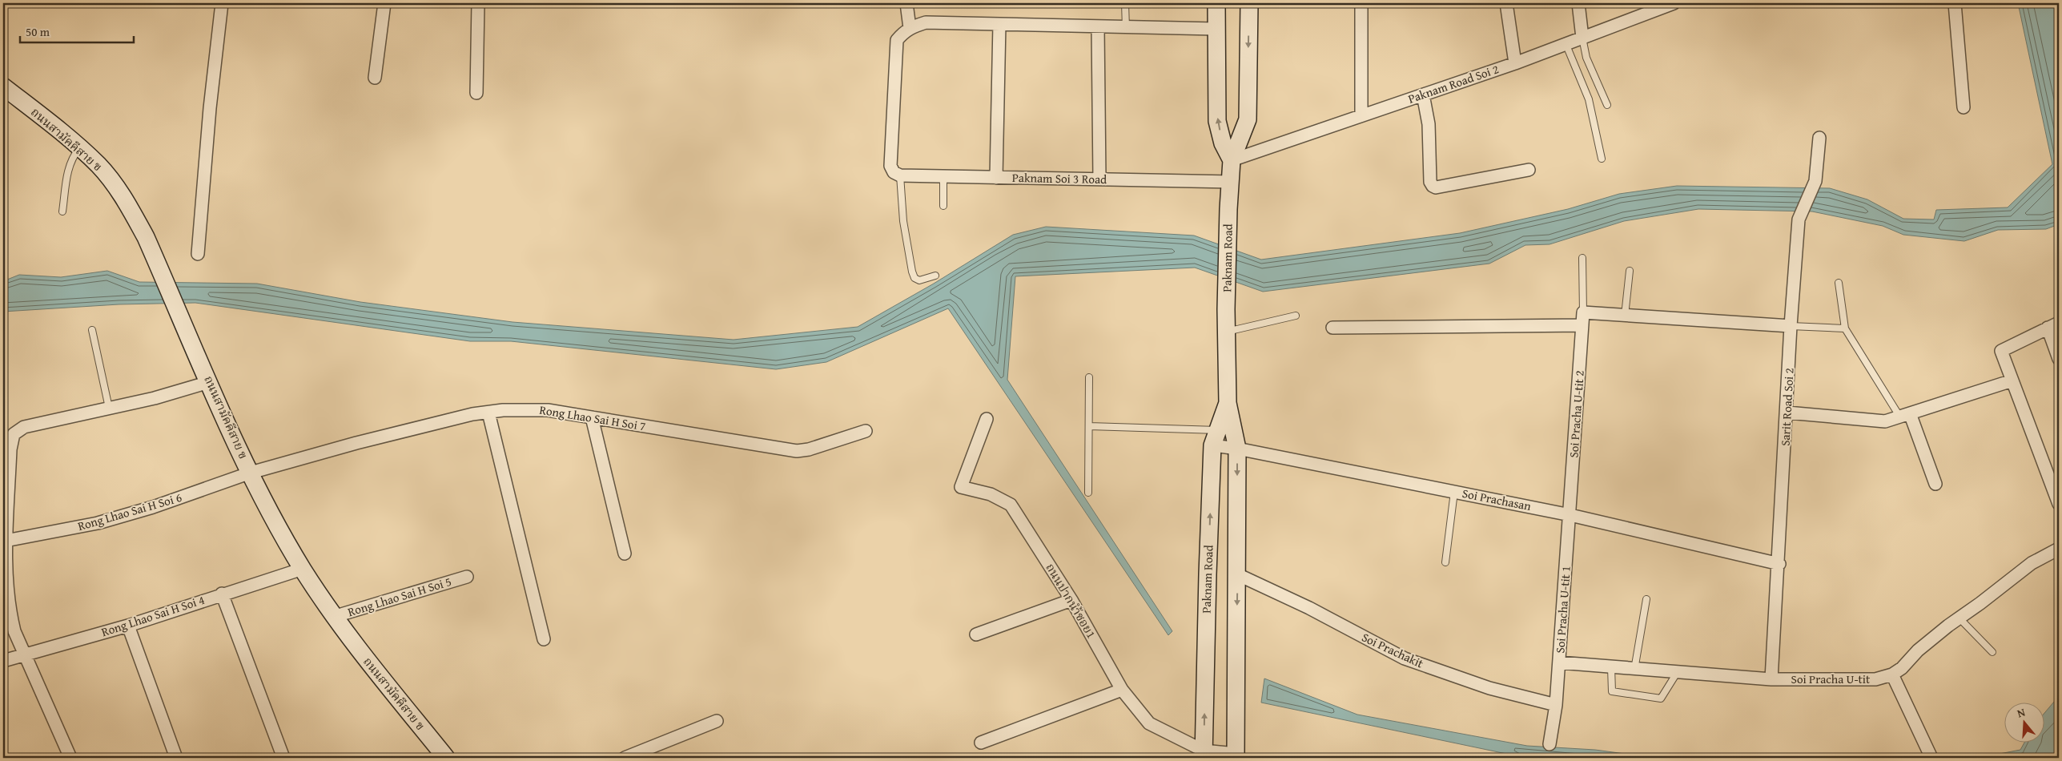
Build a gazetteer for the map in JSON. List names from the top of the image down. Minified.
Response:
{"streets":{"street":["Paknam Road Soi 2","ถนนสามัคคีสาย ข","Paknam Soi 3 Road","Paknam Road","Sarit Road Soi 2","Soi Pracha U-tit 2","Rong Lhao Sai H Soi 7","Soi Prachasan","Rong Lhao Sai H Soi 6","Rong Lhao Sai H Soi 5","ถนนปากนำ้ซอย1","Soi Pracha U-tit 1","Rong Lhao Sai H Soi 4","Soi Prachakit","Soi Pracha U-tit"]},"crossings":[["Paknam Road Soi 2","Paknam Road"],["ถนนสามัคคีสาย ข","Rong Lhao Sai H Soi 7"],["ถนนสามัคคีสาย ข","Rong Lhao Sai H Soi 6"],["ถนนสามัคคีสาย ข","Rong Lhao Sai H Soi 5"],["ถนนสามัคคีสาย ข","Rong Lhao Sai H Soi 4"],["Paknam Soi 3 Road","Paknam Road"],["Paknam Road","Soi Prachasan"],["Paknam Road","ถนนปากนำ้ซอย1"],["Paknam Road","Soi Prachakit"],["Sarit Road Soi 2","Soi Prachasan"],["Sarit Road Soi 2","Soi Pracha U-tit"],["Soi Pracha U-tit 2","Soi Prachasan"],["Soi Pracha U-tit 2","Soi Pracha U-tit 1"],["Rong Lhao Sai H Soi 7","Rong Lhao Sai H Soi 6"],["Soi Prachasan","Soi Pracha U-tit 1"],["Soi Pracha U-tit 1","Soi Prachakit"],["Soi Pracha U-tit 1","Soi Pracha U-tit"]],"scale_bar":"50 m","north":"top"}
